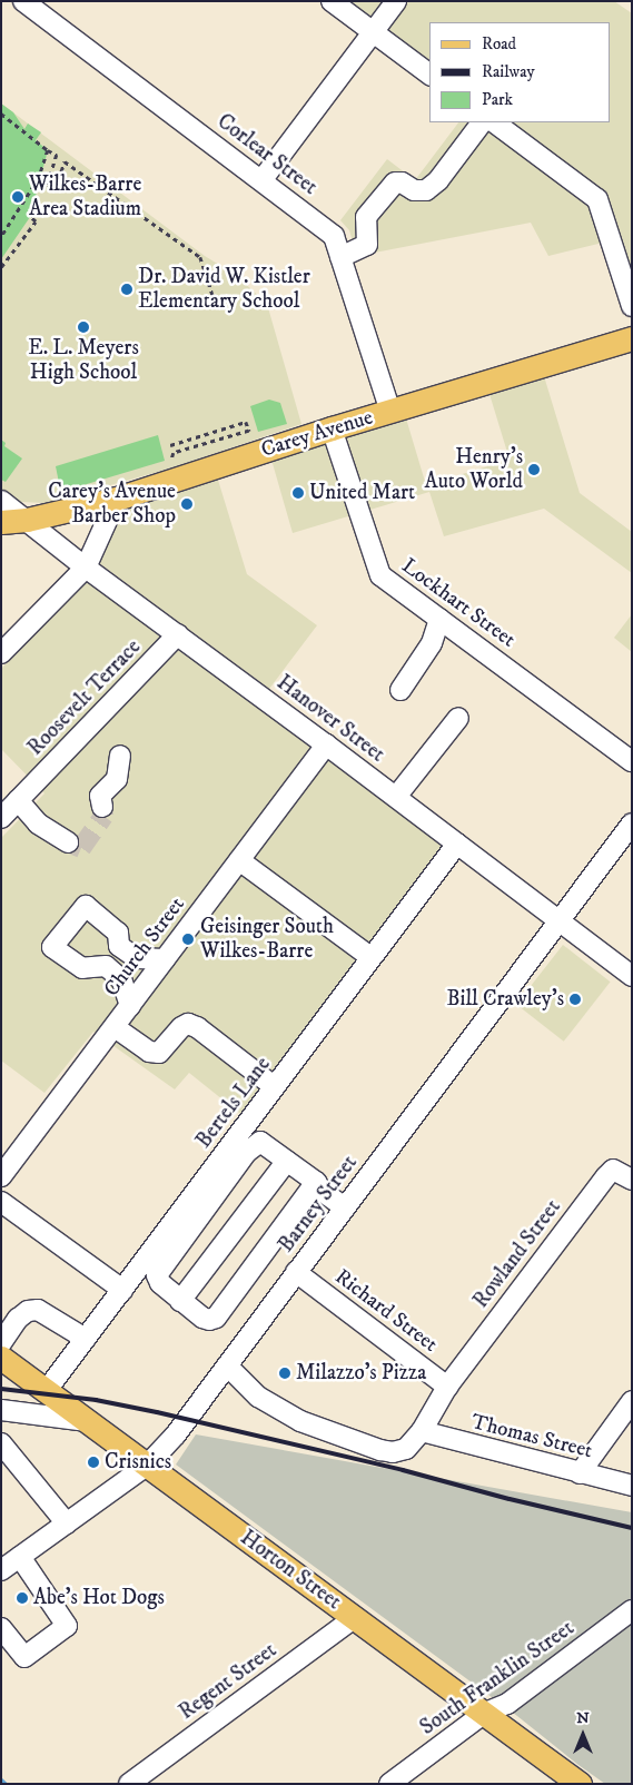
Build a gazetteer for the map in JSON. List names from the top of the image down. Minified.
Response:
{"streets":{"main road":["Carey Avenue","Horton Street"],"street":["Corlear Street","Lockhart Street","Roosevelt Terrace","Hanover Street","Church Street","Bertels Lane","Barney Street","Rowland Street","Richard Street","Thomas Street","South Franklin Street","Regent Street"]},"crossings":[["Corlear Street","Carey Avenue"],["Carey Avenue","Lockhart Street"],["Carey Avenue","Hanover Street"],["Roosevelt Terrace","Hanover Street"],["Hanover Street","Church Street"],["Hanover Street","Bertels Lane"],["Hanover Street","Barney Street"],["Bertels Lane","Horton Street"],["Barney Street","Richard Street"],["Barney Street","Horton Street"],["Rowland Street","Richard Street"],["Horton Street","South Franklin Street"],["Horton Street","Regent Street"]],"places":["Wilkes-Barre Area Stadium","Dr. David W. Kistler Elementary School","E. L. Meyers High School","Henry's Auto World","United Mart","Carey's Avenue Barber Shop","Geisinger South Wilkes-Barre","Bill Crawley's","Milazzo's Pizza","Crisnics","Abe's Hot Dogs"],"legend":["Road","Railway","Park"],"north":"top"}
